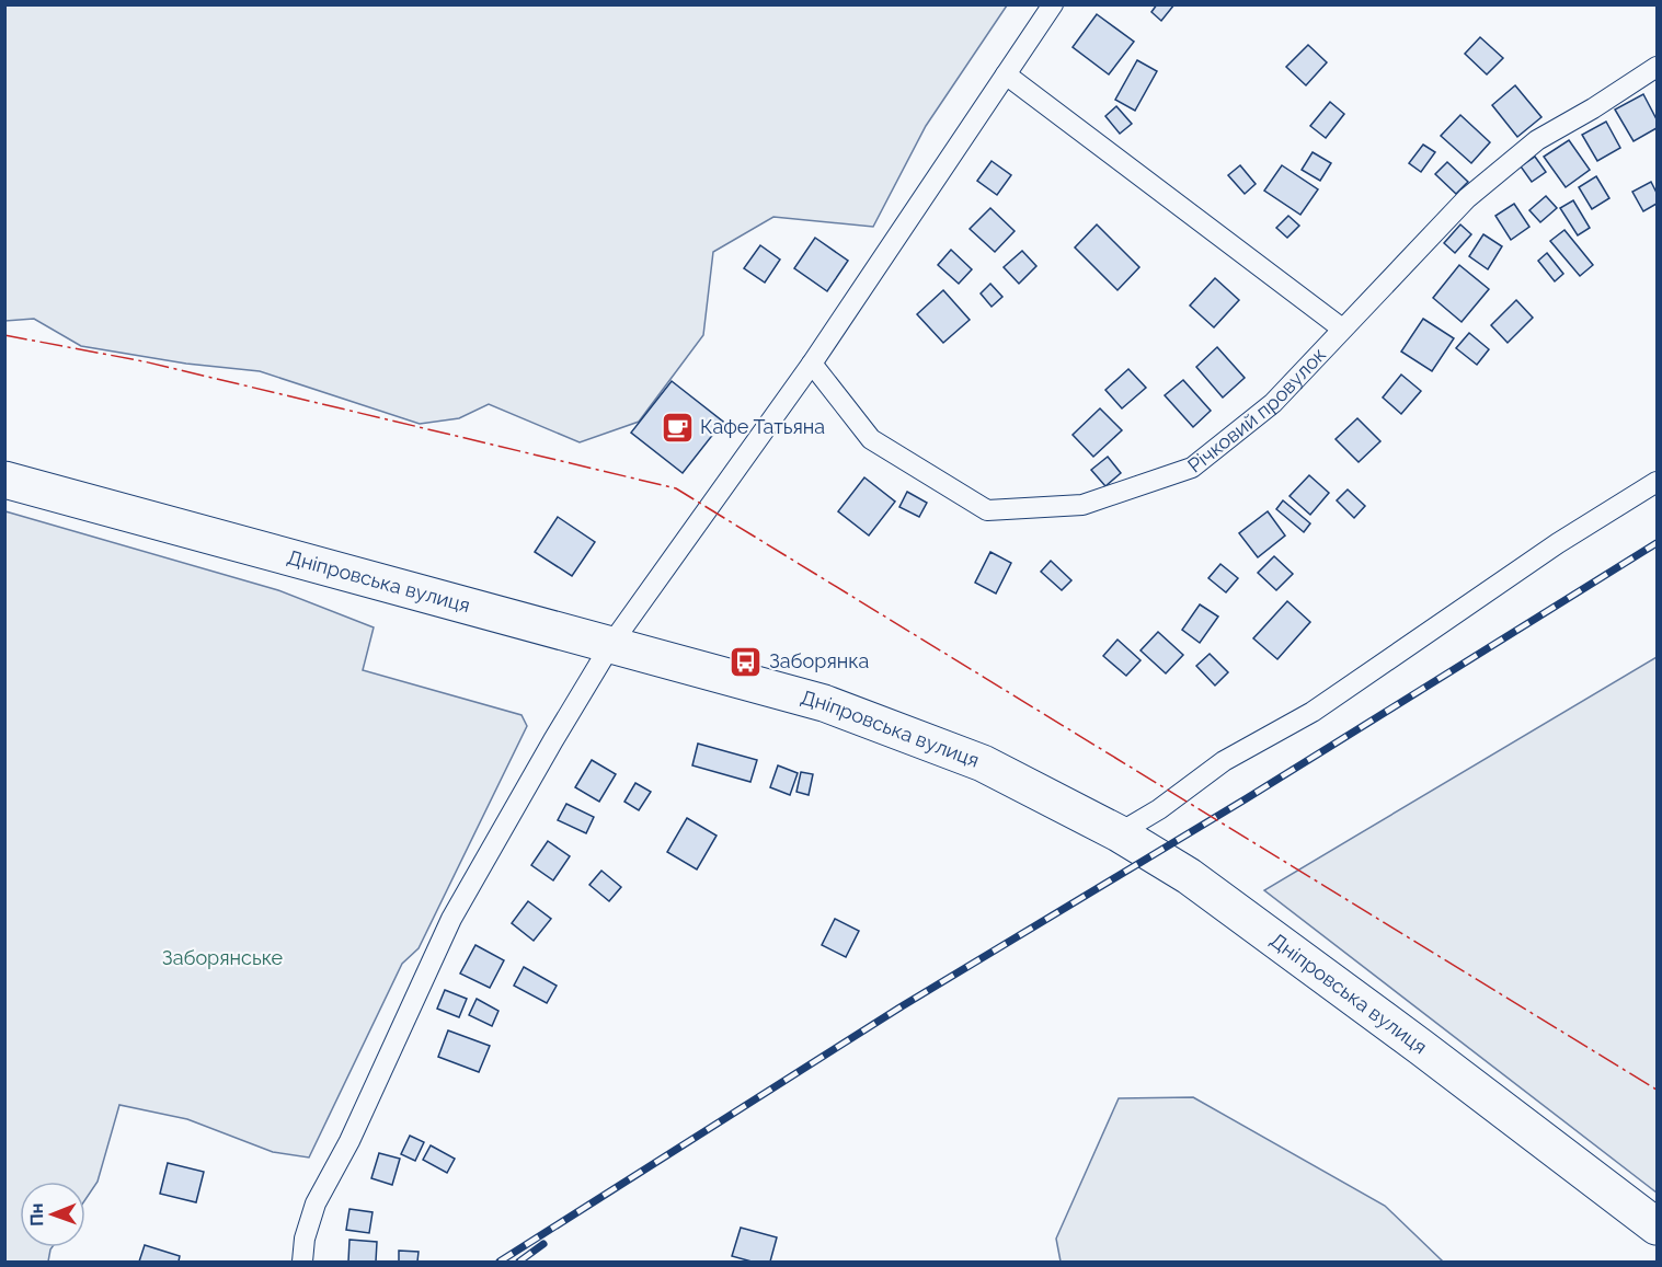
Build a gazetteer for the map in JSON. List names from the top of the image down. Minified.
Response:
{"streets":{"highway":["Дніпровська вулиця"],"street":["Річковий провулок"]},"parks":["Заборянське"],"places":{"cafe":["Кафе Татьяна"],"bus stop":["Заборянка"]},"north":"left"}
